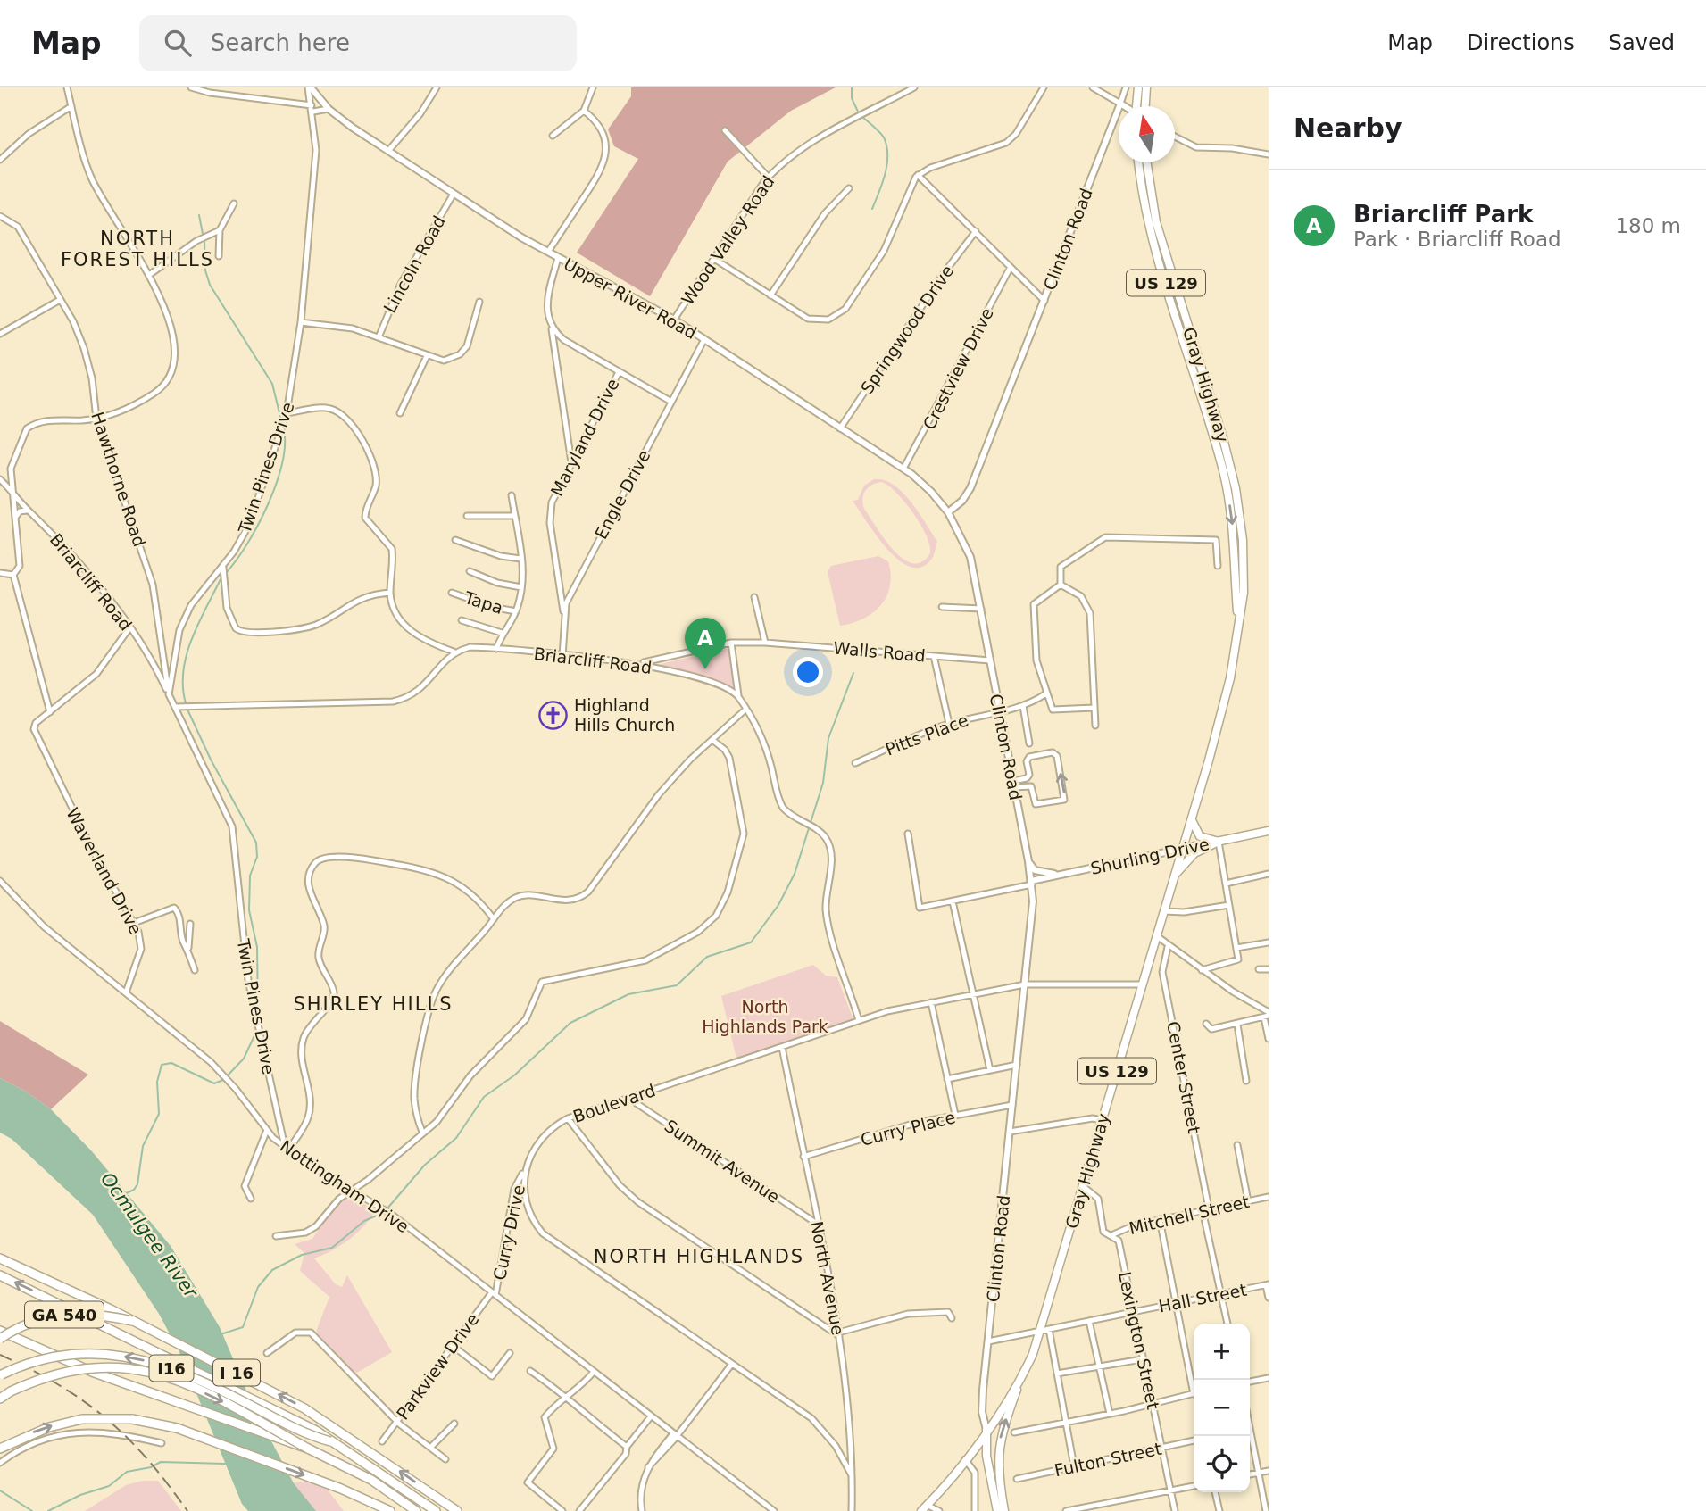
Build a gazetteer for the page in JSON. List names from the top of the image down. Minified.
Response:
{"streets":{"highway":["GA 540","I16","I 16"],"main road":["US 129","Gray Highway","Shurling Drive"],"street":["Clinton Road","Wood Valley Road","Lincoln Road","Upper River Road","Springwood Drive","Crestview Drive","Maryland Drive","Twin Pines Drive","Hawthorne Road","Engle Drive","Briarcliff Road","Tapa","Walls Road","Pitts Place","Waverland Drive","Center Street","Boulevard","Curry Place","Summit Avenue","Nottingham Drive","Mitchell Street","Curry Drive","North Avenue","Hall Street","Lexington Street","Parkview Drive","Fulton Street"]},"crossings":[["Clinton Road","Upper River Road"],["Clinton Road","Gray Highway"],["Clinton Road","Walls Road"],["Clinton Road","Pitts Place"],["Clinton Road","Shurling Drive"],["Clinton Road","Boulevard"],["Clinton Road","Curry Place"],["Clinton Road","Hall Street"],["Wood Valley Road","Upper River Road"],["Lincoln Road","Upper River Road"],["Upper River Road","Springwood Drive"],["Upper River Road","Crestview Drive"],["Upper River Road","Twin Pines Drive"],["Upper River Road","Engle Drive"],["Gray Highway","Shurling Drive"],["Gray Highway","Boulevard"],["Gray Highway","Hall Street"],["Gray Highway","Lexington Street"],["Maryland Drive","Engle Drive"],["Twin Pines Drive","Hawthorne Road"],["Twin Pines Drive","Briarcliff Road"],["Twin Pines Drive","Nottingham Drive"],["Hawthorne Road","Briarcliff Road"],["Engle Drive","Briarcliff Road"],["Briarcliff Road","Walls Road"],["Briarcliff Road","Boulevard"],["Waverland Drive","Nottingham Drive"],["Center Street","Mitchell Street"],["Center Street","Hall Street"],["Boulevard","Summit Avenue"],["Boulevard","Curry Drive"],["Boulevard","North Avenue"],["Curry Place","North Avenue"],["Summit Avenue","North Avenue"],["Nottingham Drive","Curry Drive"],["Nottingham Drive","Parkview Drive"],["Mitchell Street","Lexington Street"],["Curry Drive","Parkview Drive"],["Hall Street","Lexington Street"],["GA 540","I 16"],["Lexington Street","Fulton Street"]],"districts":["NORTH FOREST HILLS","SHIRLEY HILLS","NORTH HIGHLANDS"],"water":["Ocmulgee River"],"parks":["North Highlands Park"],"places":{"church":["Highland Hills Church"]},"north":"top","page":{"header":"Map","search":"Search here","nav":["Map","Directions","Saved"],"heading":"Nearby","list":[{"mark":"A","name":"Briarcliff Park","note":"Park · Briarcliff Road","value":"180 m"}],"pins":"A","map_buttons":["+","−"]}}
